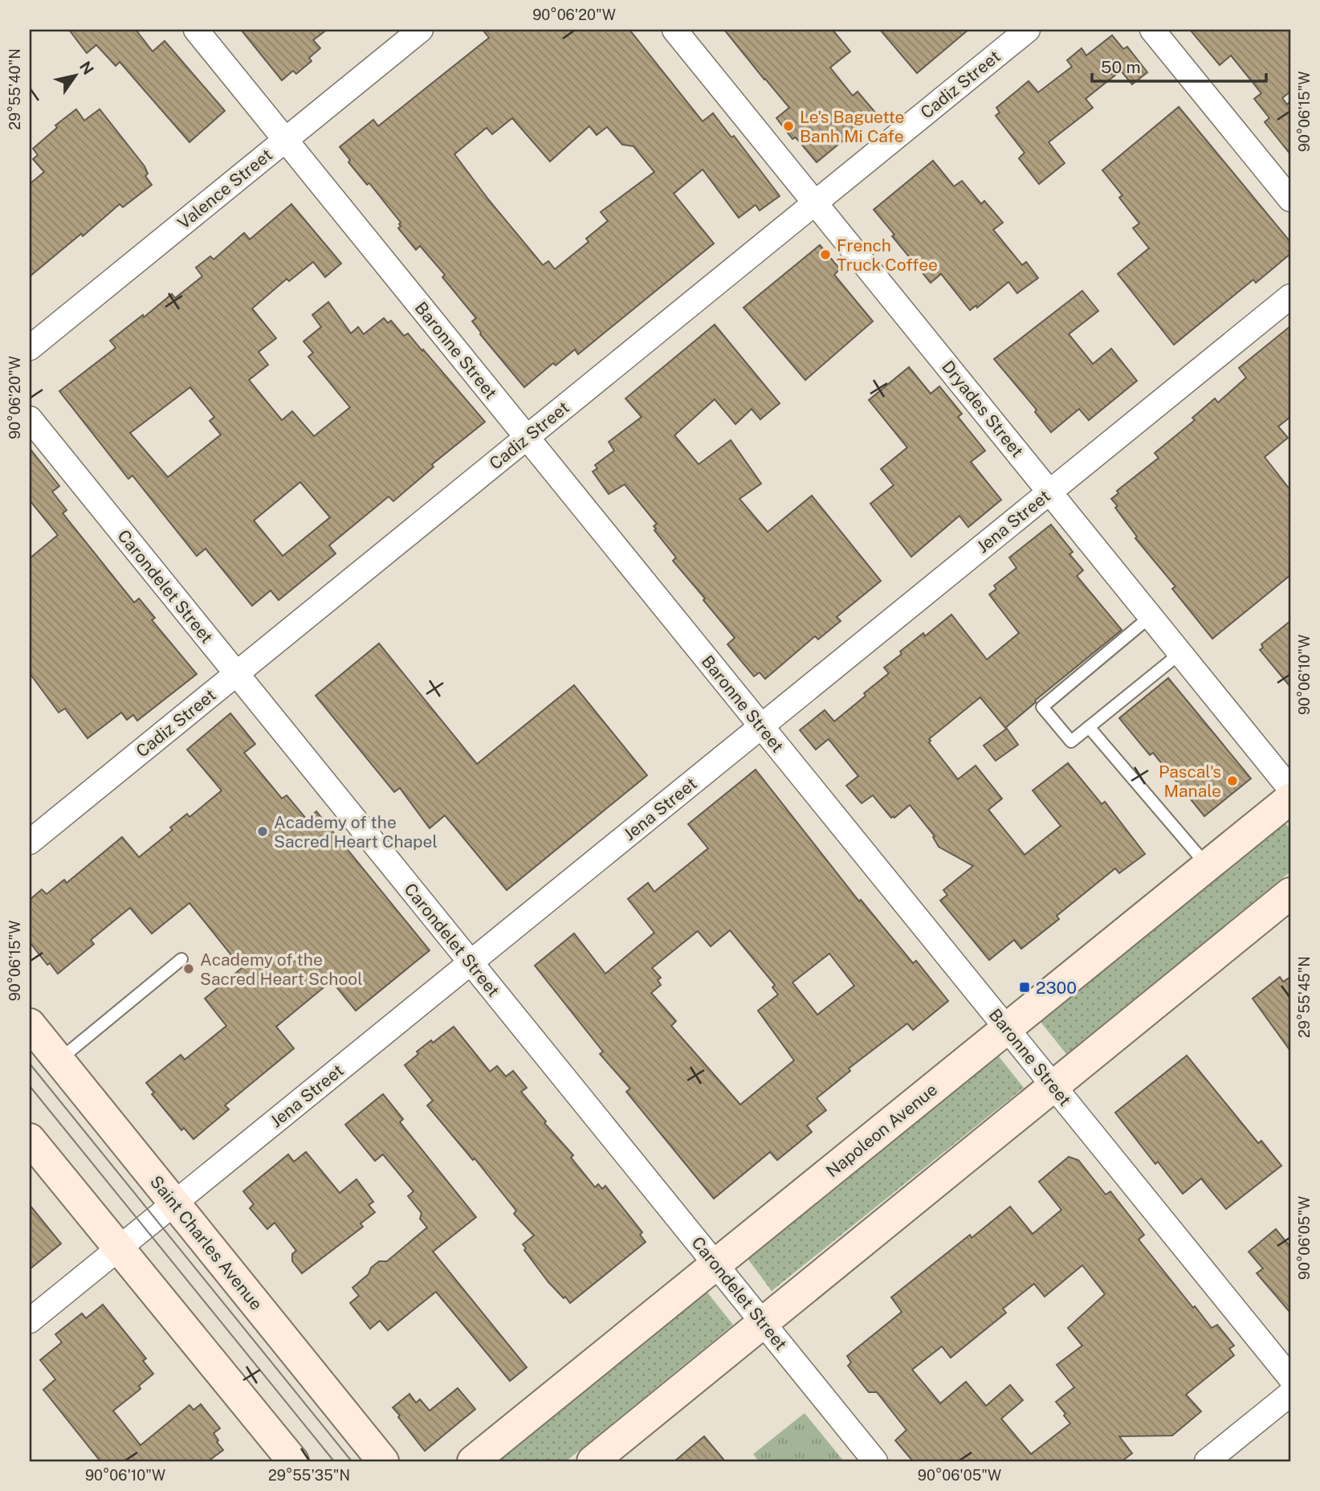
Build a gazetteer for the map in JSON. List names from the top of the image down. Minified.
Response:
{"streets":{"main road":["Napoleon Avenue","Saint Charles Avenue"],"street":["Cadiz Street","Valence Street","Baronne Street","Dryades Street","Jena Street","Carondelet Street"]},"crossings":[["Cadiz Street","Baronne Street"],["Cadiz Street","Dryades Street"],["Cadiz Street","Carondelet Street"],["Valence Street","Baronne Street"],["Baronne Street","Jena Street"],["Baronne Street","Napoleon Avenue"],["Dryades Street","Jena Street"],["Jena Street","Carondelet Street"],["Jena Street","Saint Charles Avenue"],["Carondelet Street","Napoleon Avenue"]],"places":{"other":["Le's Baguette Banh Mi Cafe","French Truck Coffee","Pascal's Manale","Academy of the Sacred Heart Chapel","Academy of the Sacred Heart School"],"transit":["2300"]},"scale_bar":"50 m","north":"top right","coordinates":["90°06'20\"W","29°55'40\"N","90°06'15\"W","90°06'10\"W","29°55'45\"N","90°06'05\"W","29°55'35\"N"]}
